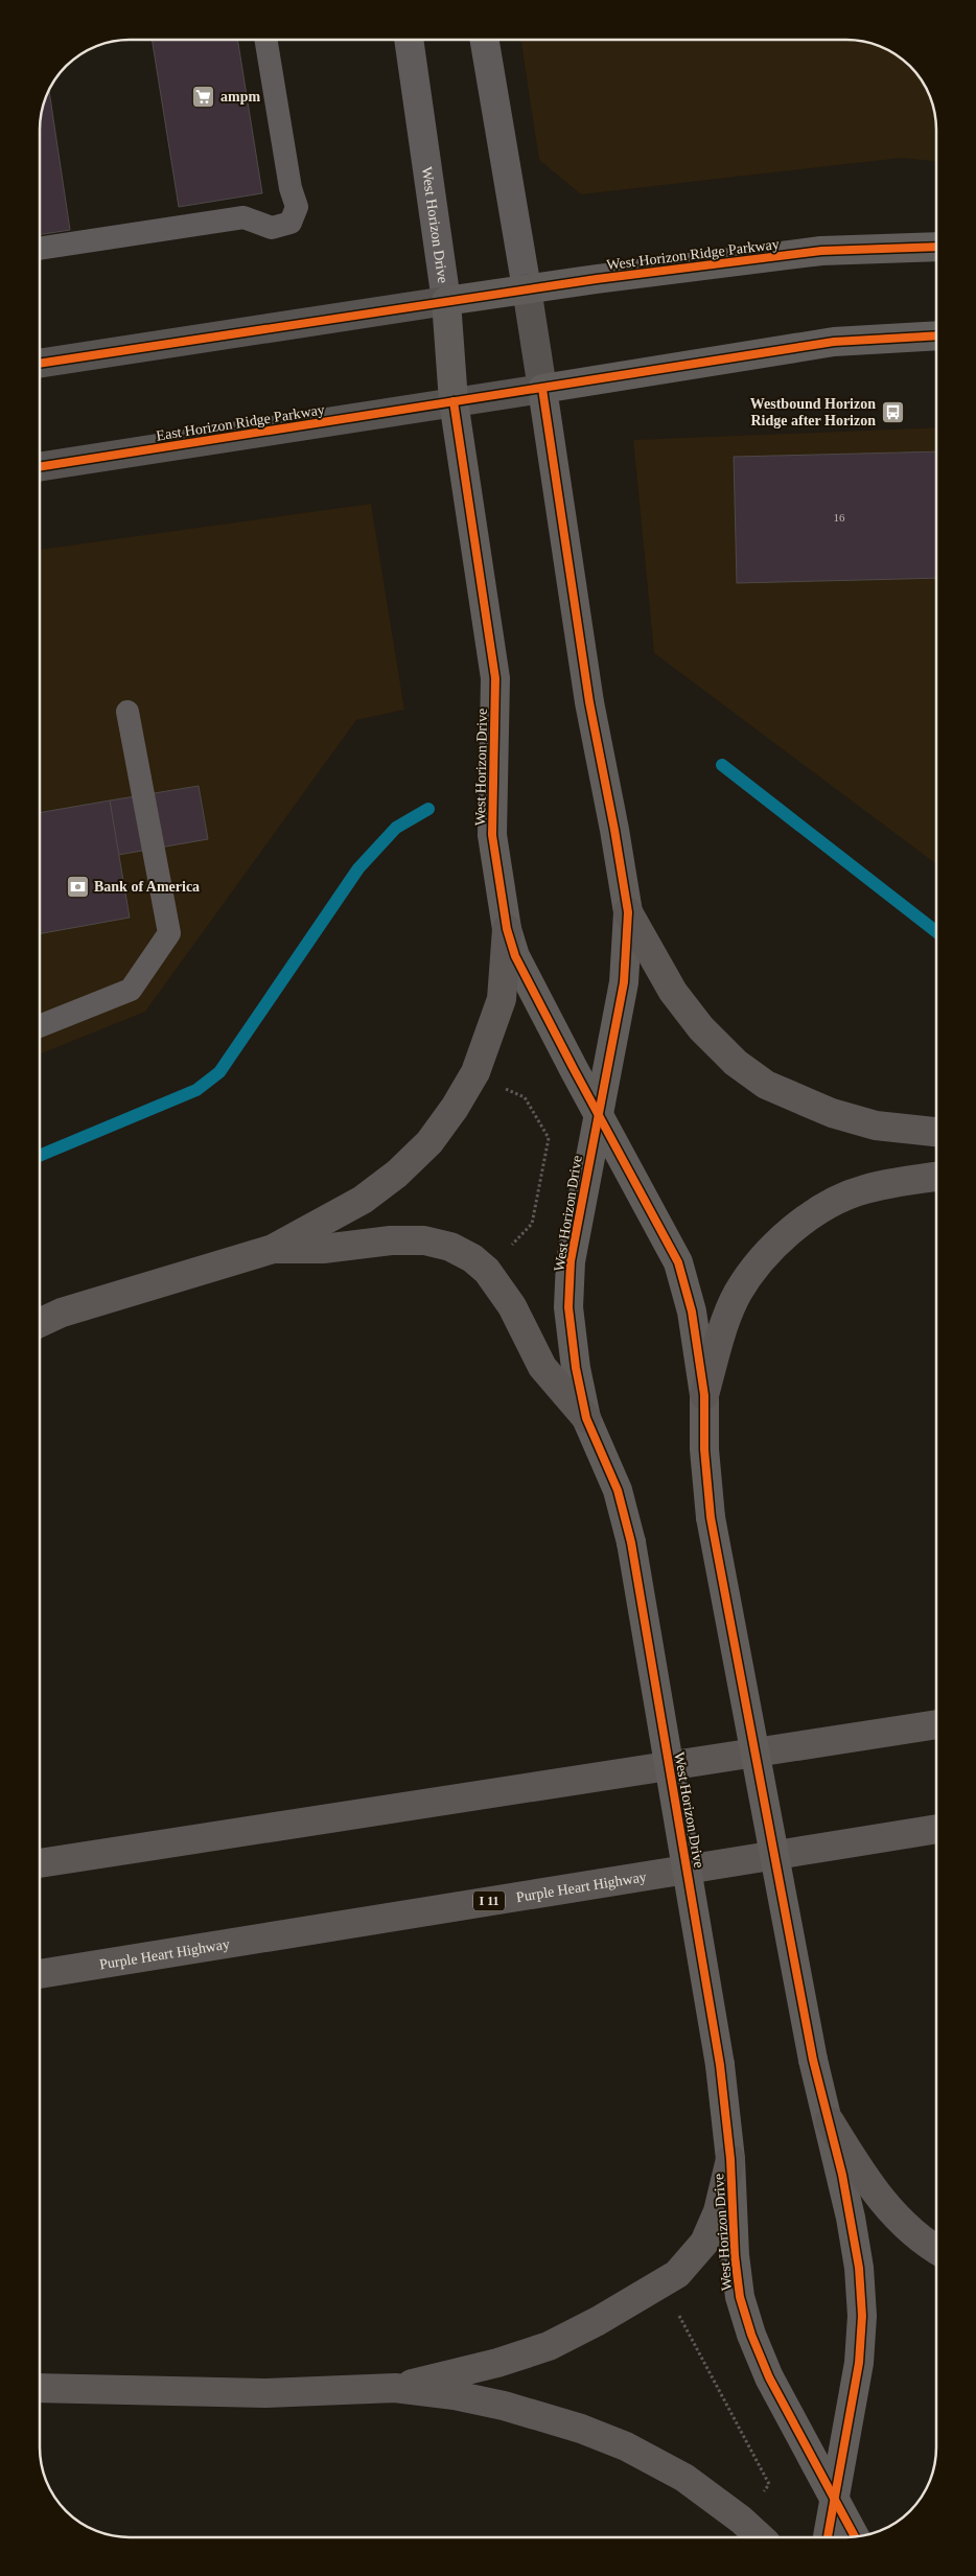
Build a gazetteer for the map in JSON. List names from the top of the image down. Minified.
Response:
{"streets":{"highway":["Purple Heart Highway","I 11"],"main road":["West Horizon Drive","West Horizon Ridge Parkway","East Horizon Ridge Parkway"]},"crossings":[["West Horizon Drive","West Horizon Ridge Parkway"],["West Horizon Drive","East Horizon Ridge Parkway"]],"places":{"supermarket":["ampm"],"bus stop":["Westbound Horizon Ridge after Horizon"],"bank":["Bank of America"]},"house_numbers":["16"]}
